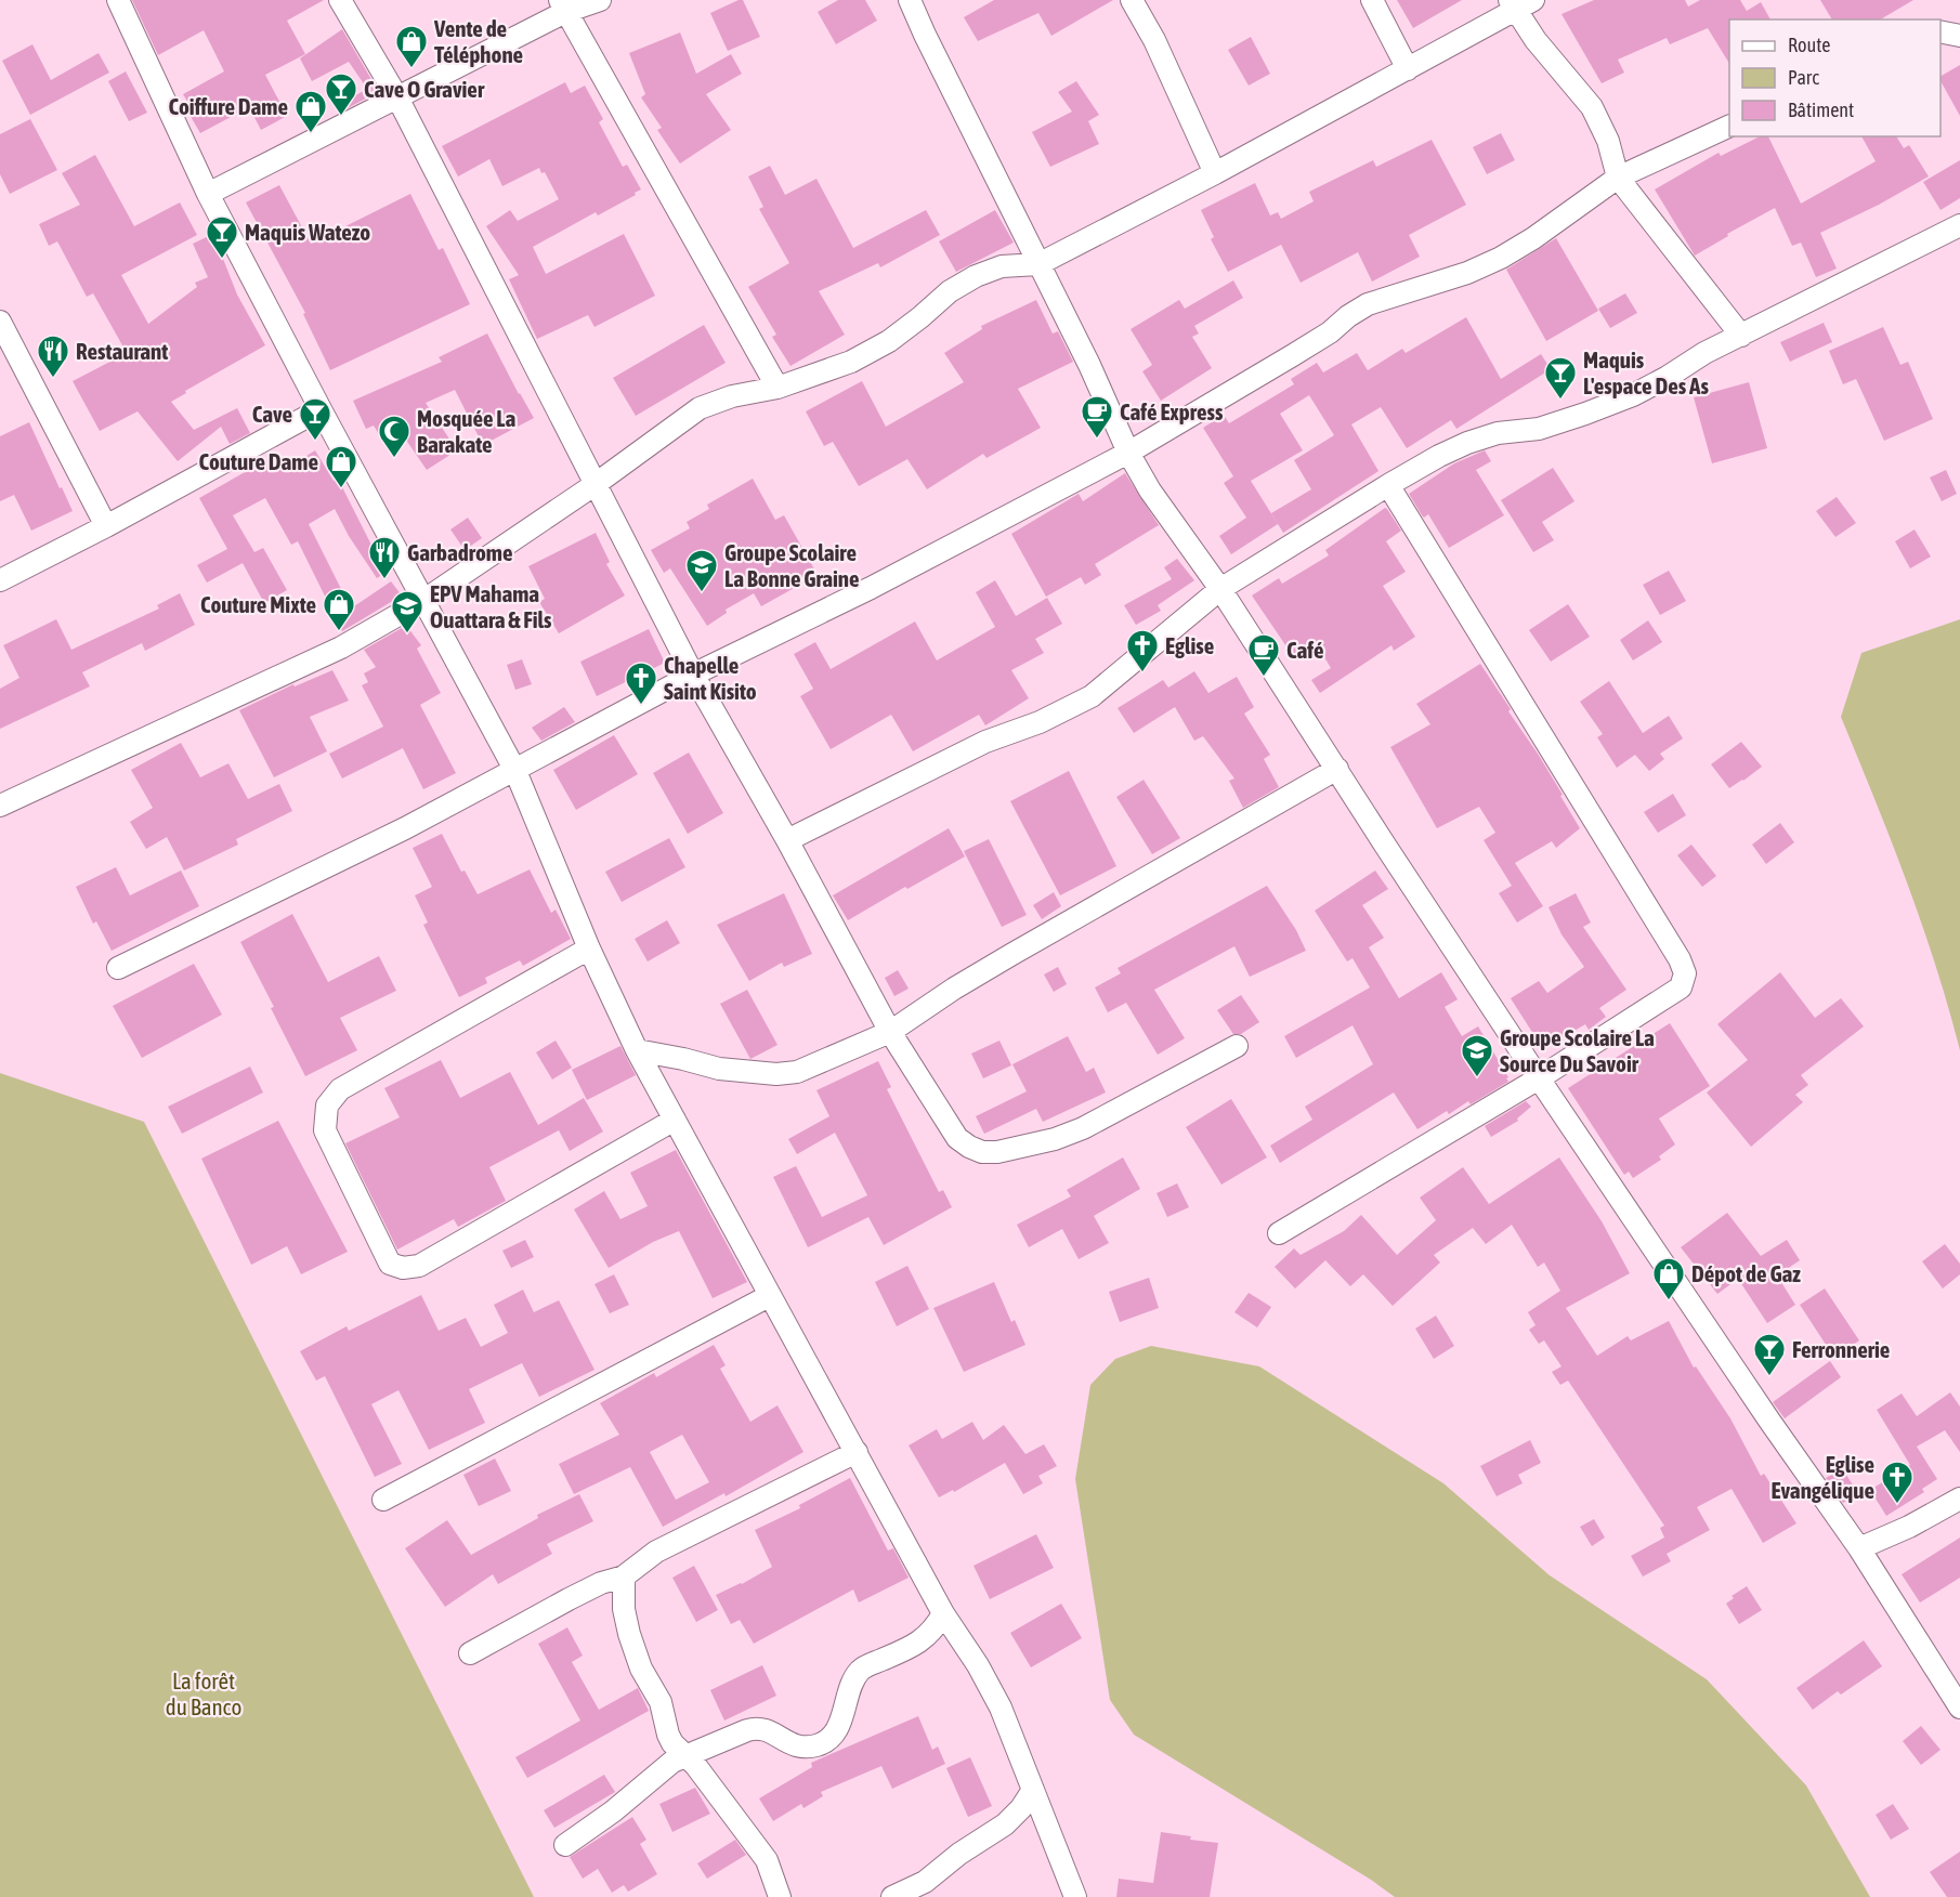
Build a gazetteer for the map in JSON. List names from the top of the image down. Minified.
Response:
{"parks":["La forêt du Banco"],"places":{"shop":["Vente de Téléphone","Coiffure Dame","Couture Dame","Couture Mixte","Dépot de Gaz"],"bar":["Cave O Gravier","Maquis Watezo","Maquis L'espace Des As","Cave","Ferronnerie"],"restaurant":["Restaurant","Garbadrome"],"cafe":["Café Express","Café"],"mosque":["Mosquée La Barakate"],"school or university":["Groupe Scolaire La Bonne Graine","EPV Mahama Ouattara & Fils","Groupe Scolaire La Source Du Savoir"],"church":["Eglise","Chapelle Saint Kisito","Eglise Evangélique"]},"legend":["Route","Parc","Bâtiment"]}
